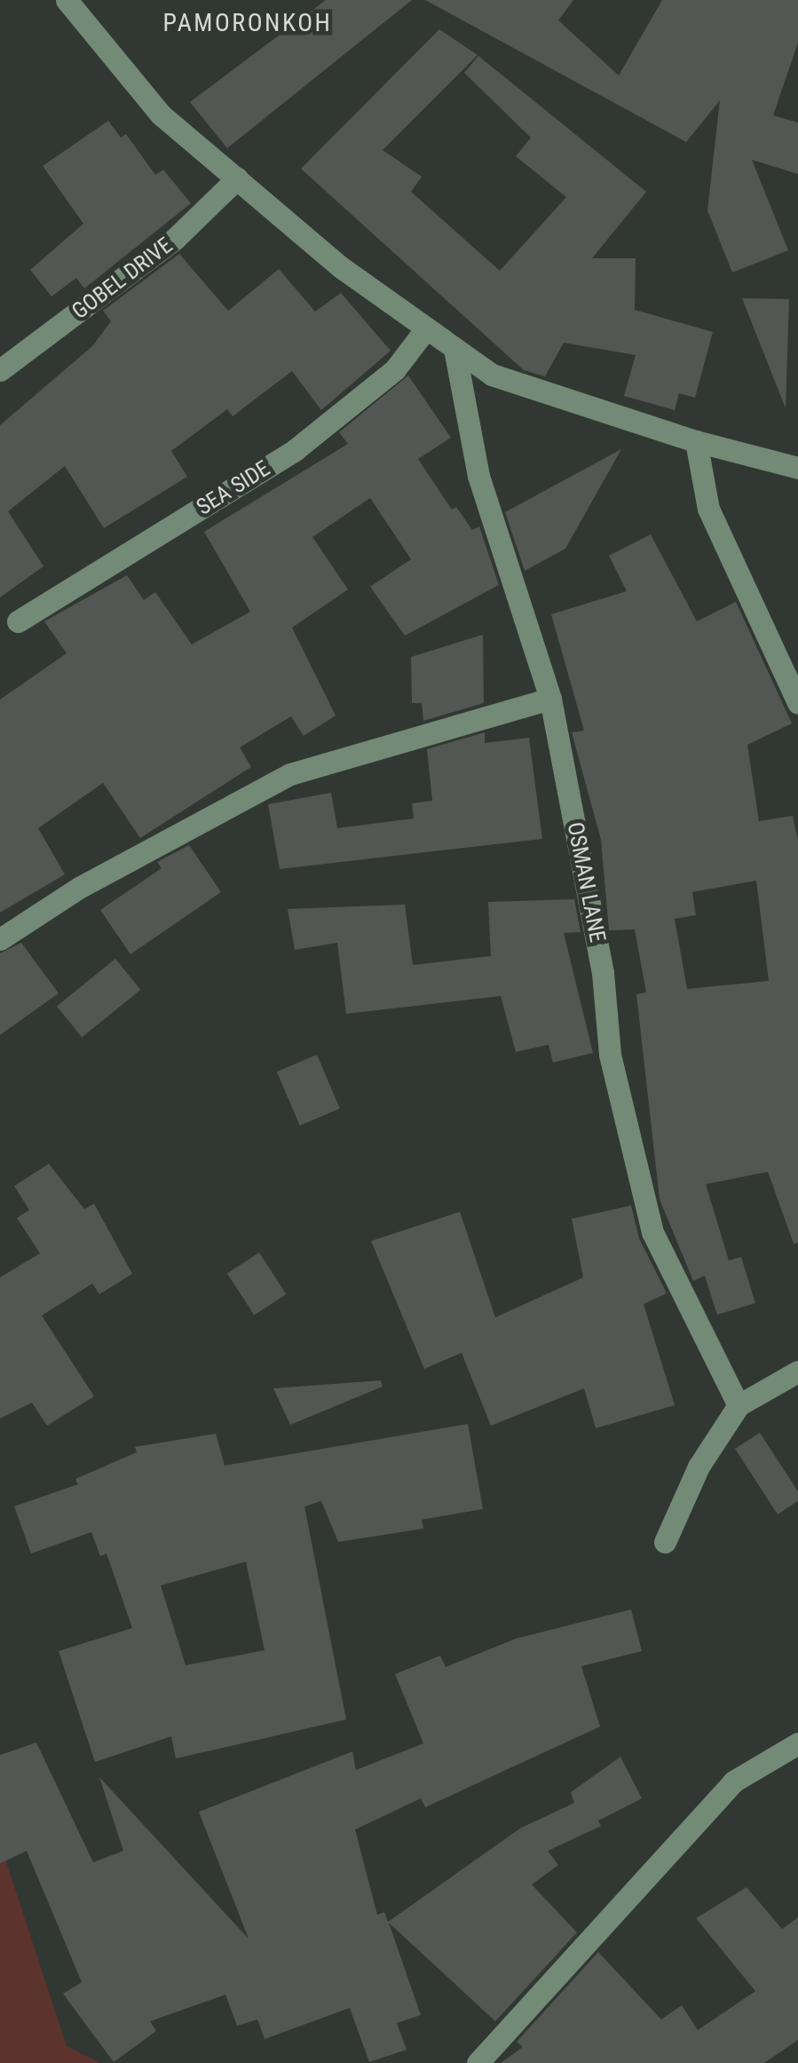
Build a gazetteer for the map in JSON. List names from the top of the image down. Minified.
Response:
{"streets":{"street":["GOBEL DRIVE","SEA SIDE","OSMAN LANE"]},"districts":["PAMORONKOH"]}
